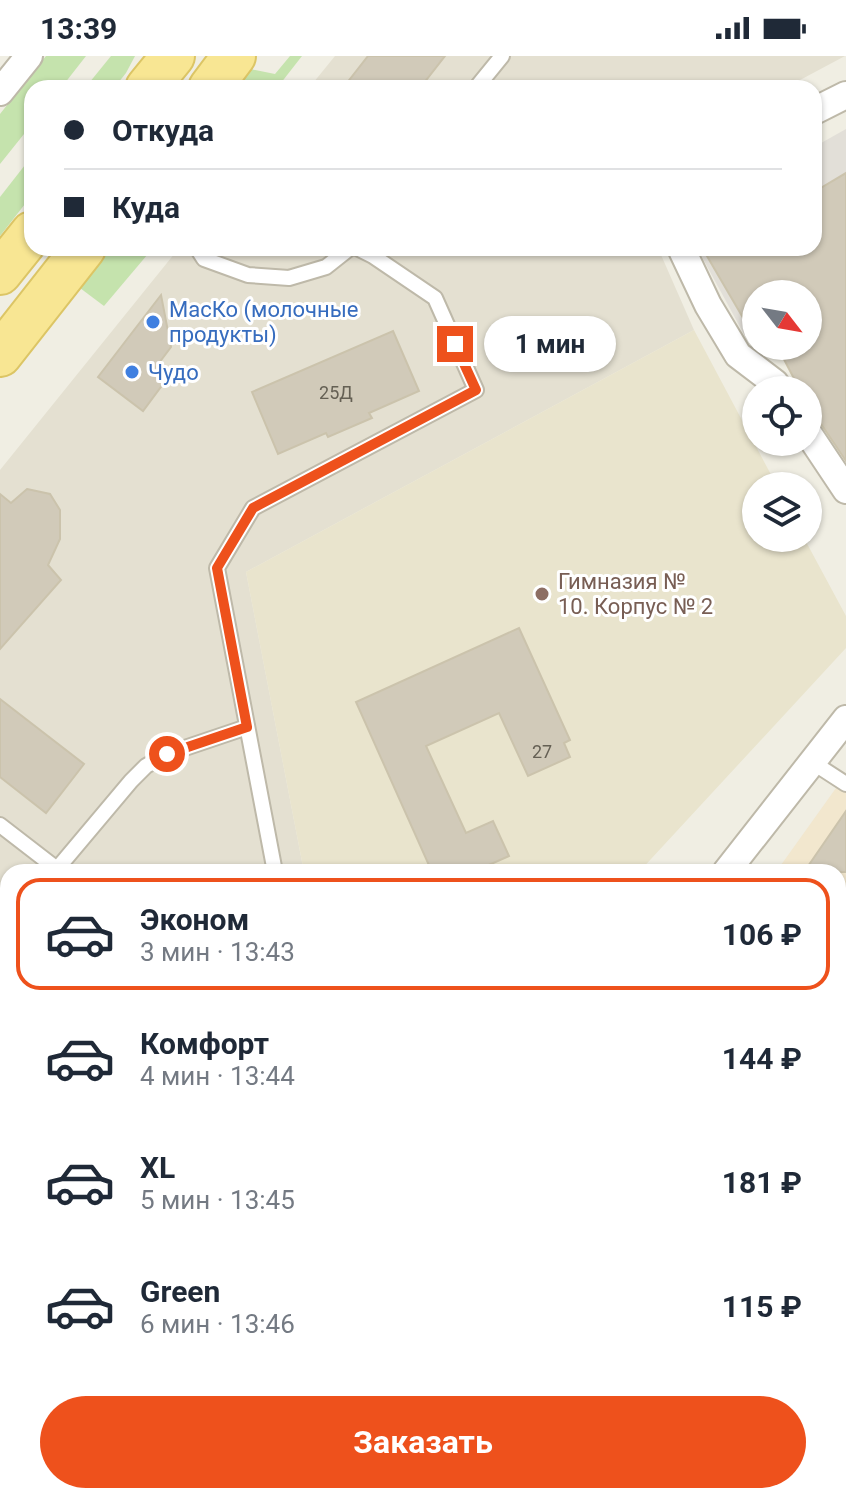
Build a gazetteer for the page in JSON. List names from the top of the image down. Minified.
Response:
{"places":["МасКо (молочные продукты)","Чудо","Гимназия № 10. Корпус № 2"],"house_numbers":["25Д","27"],"north":"bottom right","page":{"status":"13:39","banner":["Откуда","Куда"],"bubble":"1 мин","list":[{"name":"Эконом","note":"3 мин · 13:43","value":"106 ₽"},{"name":"Комфорт","note":"4 мин · 13:44","value":"144 ₽"},{"name":"XL","note":"5 мин · 13:45","value":"181 ₽"},{"name":"Green","note":"6 мин · 13:46","value":"115 ₽"}],"buttons":"Заказать"}}
